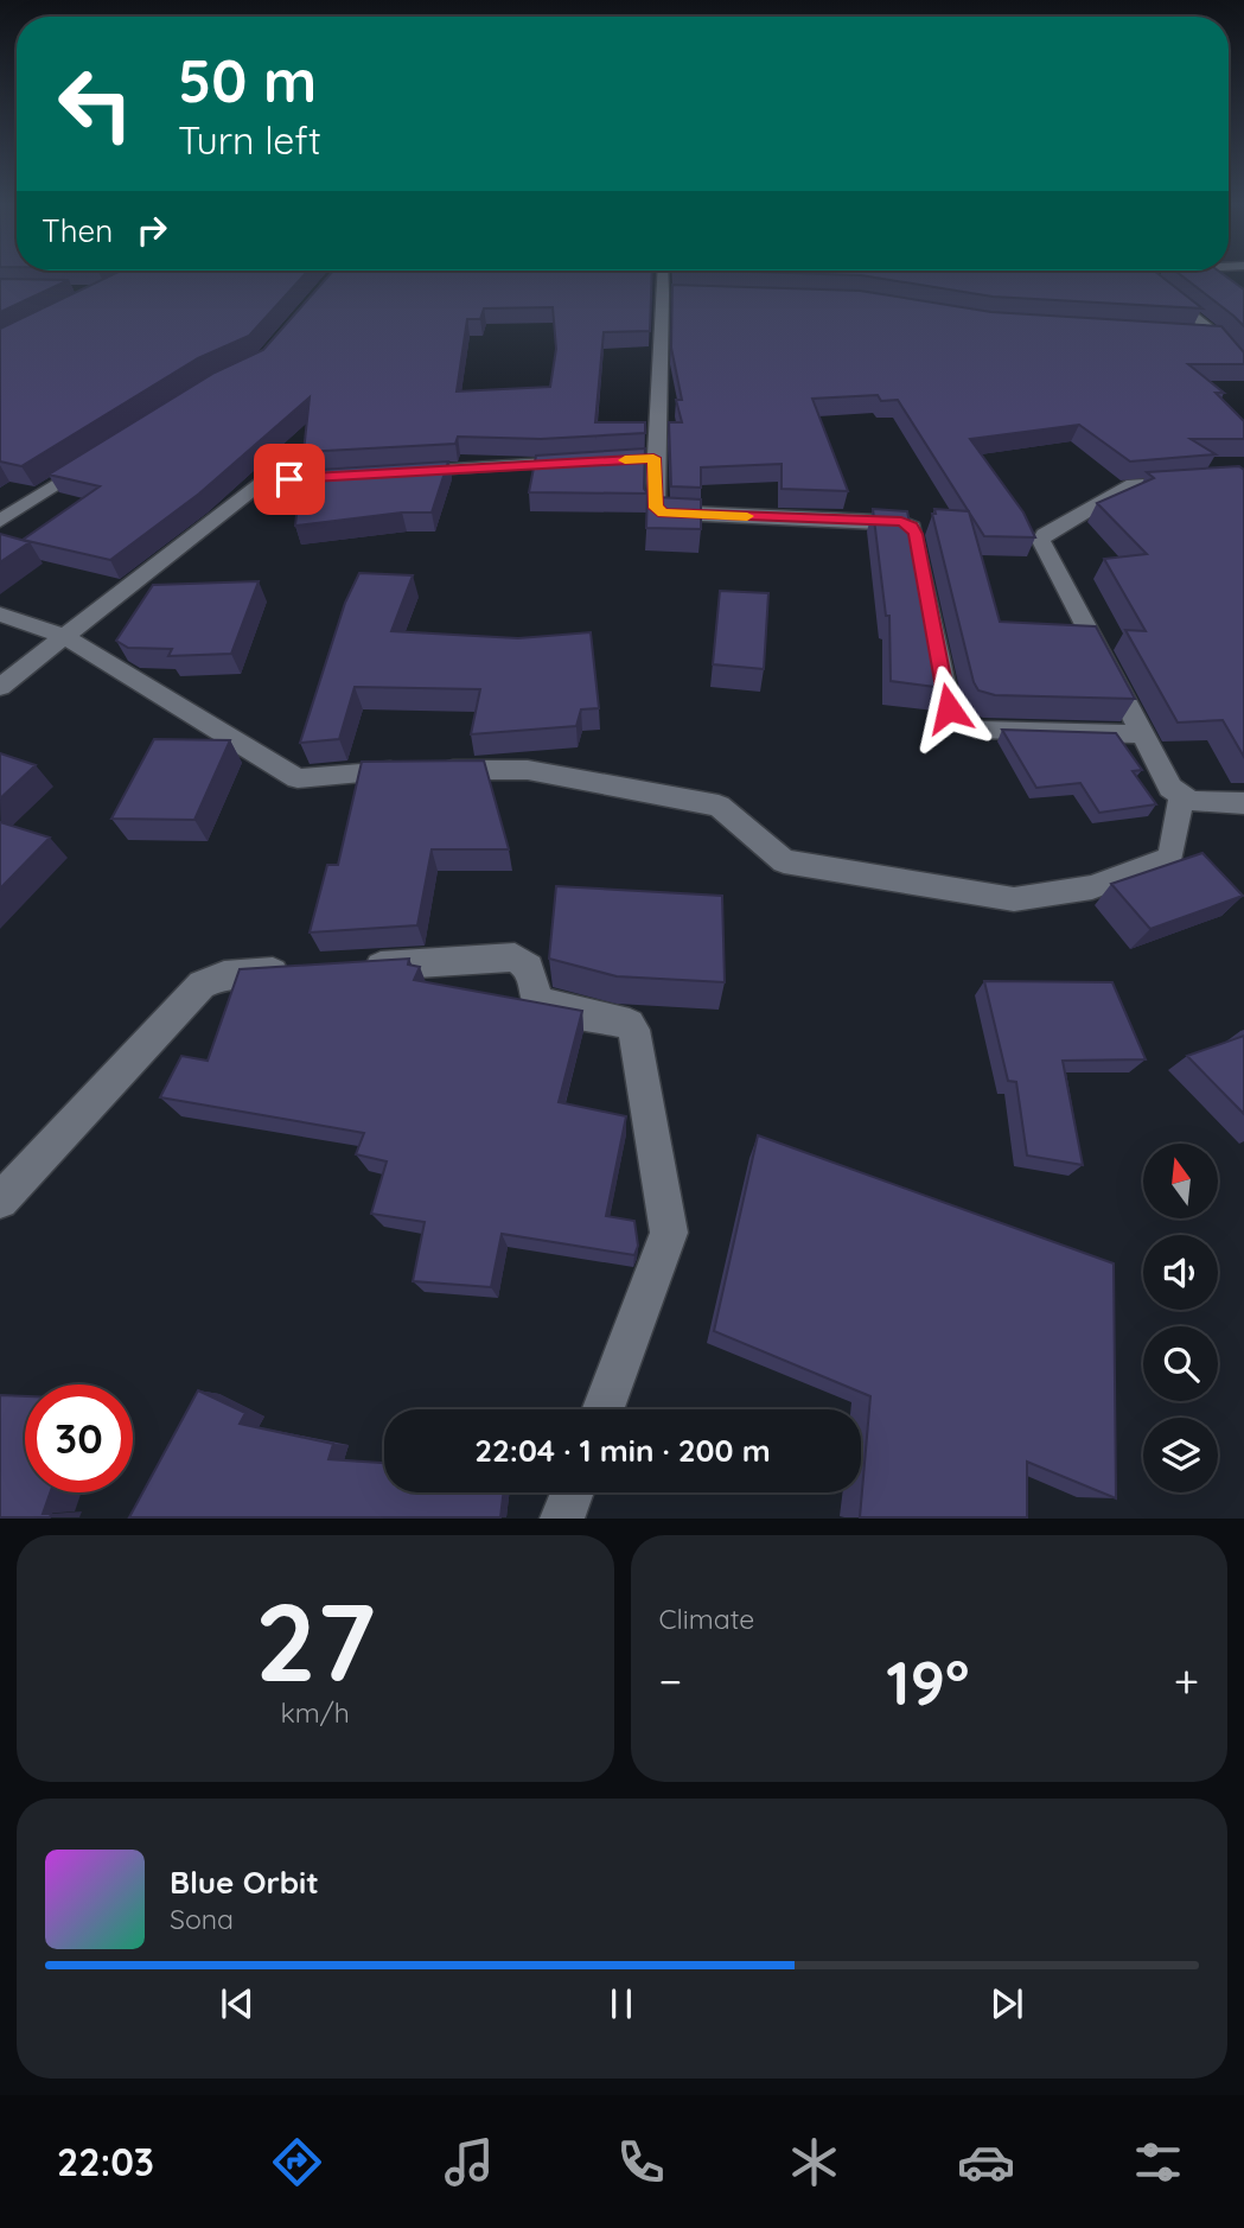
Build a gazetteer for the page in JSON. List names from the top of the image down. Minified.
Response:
{"north":"top","page":{"turn":["50 m","Turn left"],"then":"Then","limit":"30","trip":"22:04 · 1 min · 200 m","tile":[["27","km/h"],"Climate"],"heat":["−","19°","+"],"song":["Blue Orbit","Sona"],"tabs":"22:03"}}
